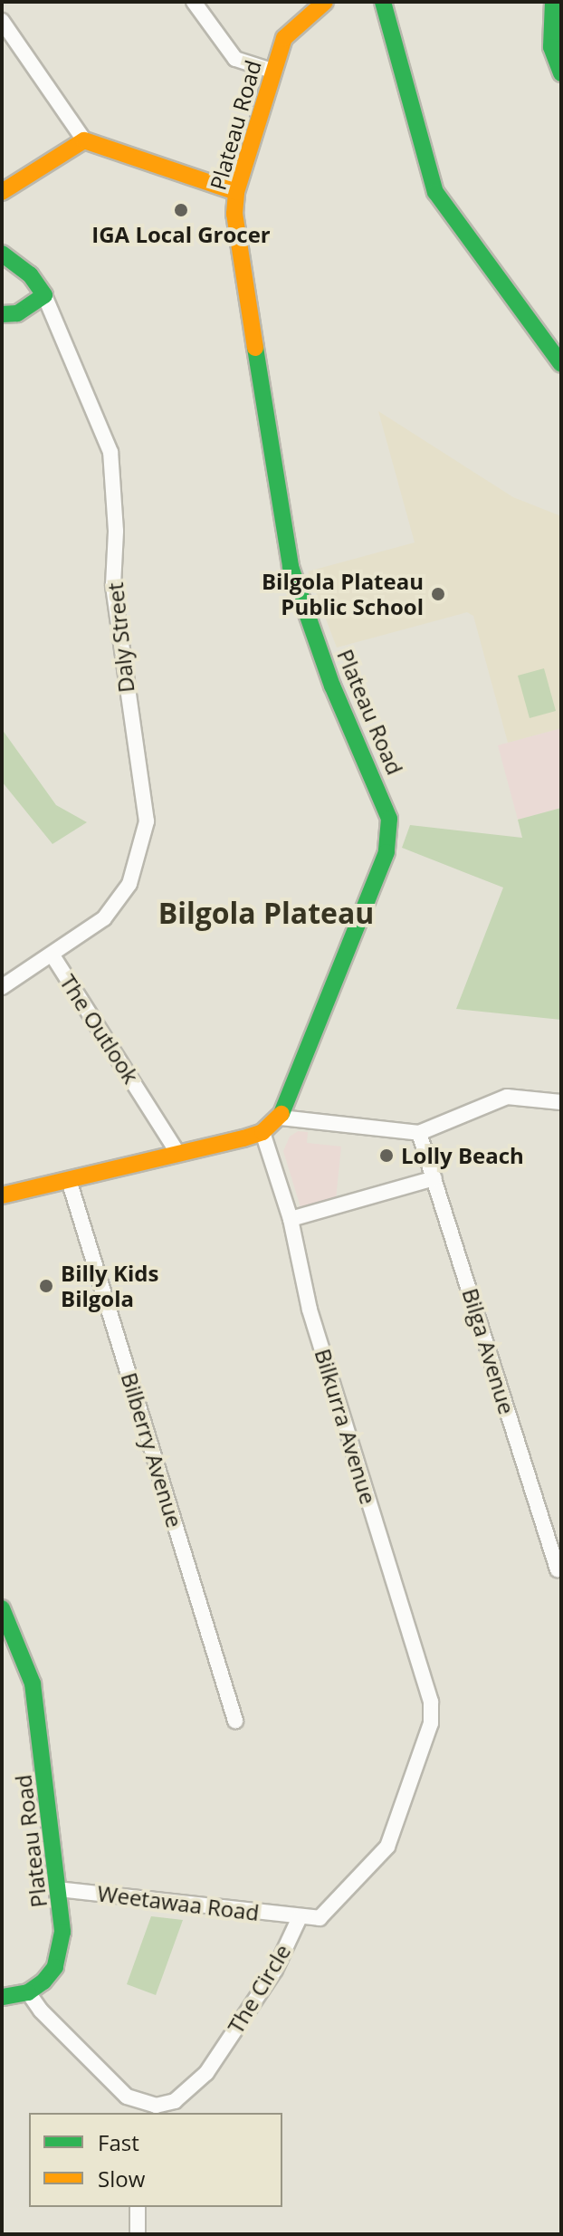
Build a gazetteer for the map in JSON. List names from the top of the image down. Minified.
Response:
{"streets":{"street":["Plateau Road","Daly Street","The Outlook","Bilga Avenue","Bilkurra Avenue","Bilberry Avenue","Weetawaa Road","The Circle"]},"crossings":[["Plateau Road","The Outlook"],["Plateau Road","Bilkurra Avenue"],["Plateau Road","Bilberry Avenue"],["Plateau Road","Weetawaa Road"],["Plateau Road","The Circle"],["Daly Street","The Outlook"],["Bilkurra Avenue","Weetawaa Road"],["Bilkurra Avenue","The Circle"],["Weetawaa Road","The Circle"]],"districts":["Bilgola Plateau"],"places":["IGA Local Grocer","Bilgola Plateau Public School","Lolly Beach","Billy Kids Bilgola"],"legend":["Fast","Slow"]}
